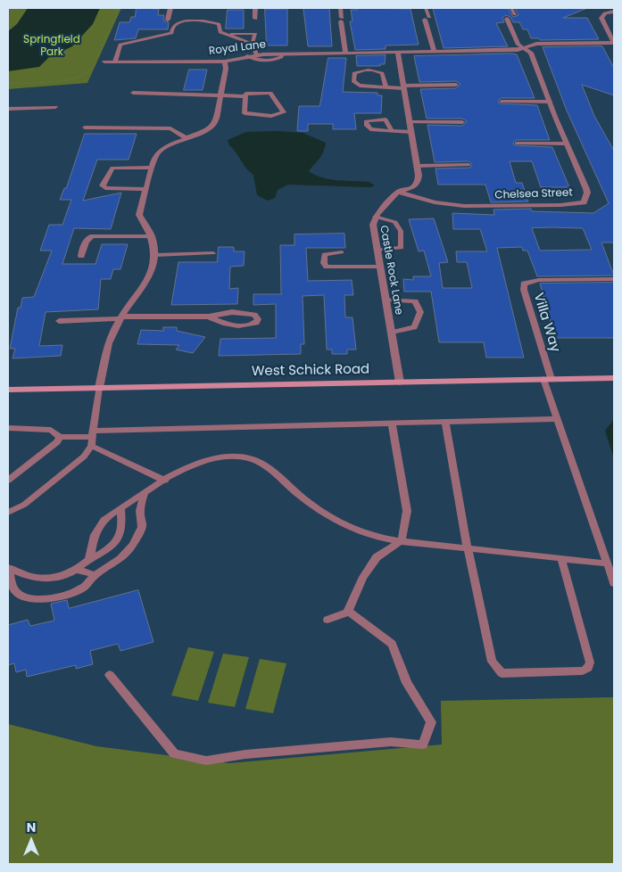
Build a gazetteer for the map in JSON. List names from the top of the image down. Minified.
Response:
{"streets":{"street":["Royal Lane","Chelsea Street","Castle Rock Lane","Villa Way","West Schick Road"]},"crossings":[["Royal Lane","Chelsea Street"],["Royal Lane","Castle Rock Lane"],["Chelsea Street","Castle Rock Lane"],["Castle Rock Lane","West Schick Road"],["Villa Way","West Schick Road"]],"parks":["Springfield Park"],"north":"top"}
